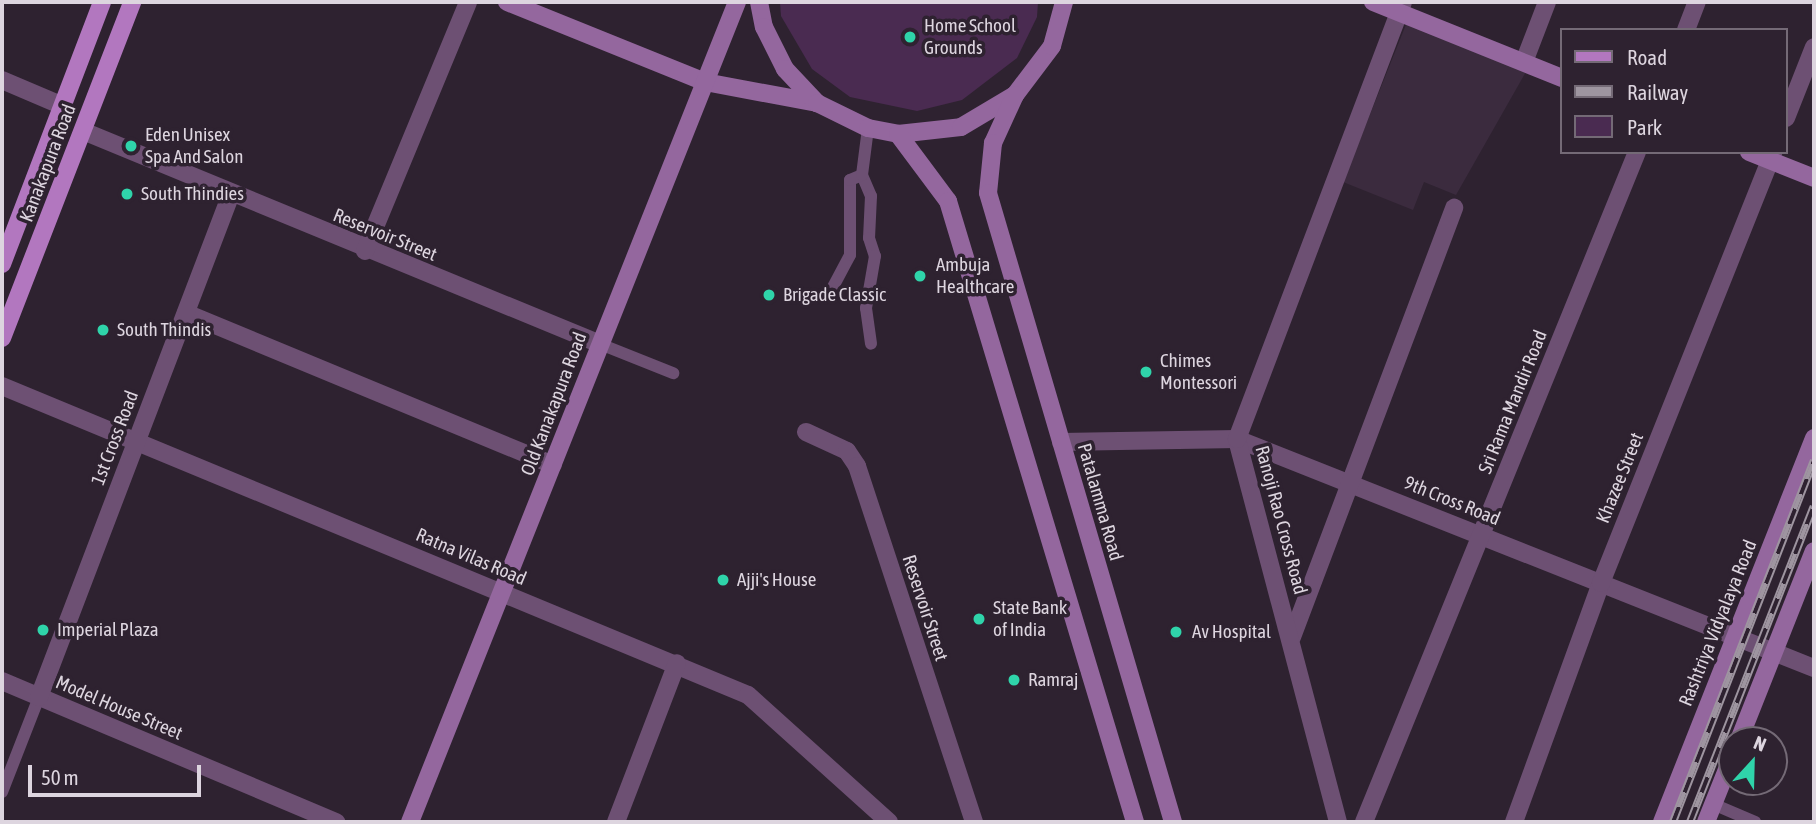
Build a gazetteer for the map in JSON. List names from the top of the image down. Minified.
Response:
{"streets":{"main road":["Kanakapura Road","Old Kanakapura Road","Patalamma Road","Rashtriya Vidyalaya Road"],"street":["Reservoir Street","Sri Rama Mandir Road","1st Cross Road","Khazee Street","9th Cross Road","Ranoji Rao Cross Road","Ratna Vilas Road","Model House Street"]},"crossings":[["Kanakapura Road","Reservoir Street"],["Reservoir Street","Old Kanakapura Road"],["Reservoir Street","1st Cross Road"],["Sri Rama Mandir Road","9th Cross Road"],["Old Kanakapura Road","Ratna Vilas Road"],["1st Cross Road","Ratna Vilas Road"],["1st Cross Road","Model House Street"],["Khazee Street","9th Cross Road"],["9th Cross Road","Patalamma Road"],["9th Cross Road","Ranoji Rao Cross Road"],["9th Cross Road","Rashtriya Vidyalaya Road"]],"places":["Home School Grounds","Eden Unisex Spa And Salon","South Thindies","Ambuja Healthcare","Brigade Classic","South Thindis","Chimes Montessori","Ajji's House","State Bank of India","Imperial Plaza","Av Hospital","Ramraj"],"legend":["Road","Railway","Park"],"scale_bar":"50 m","north":"top"}
